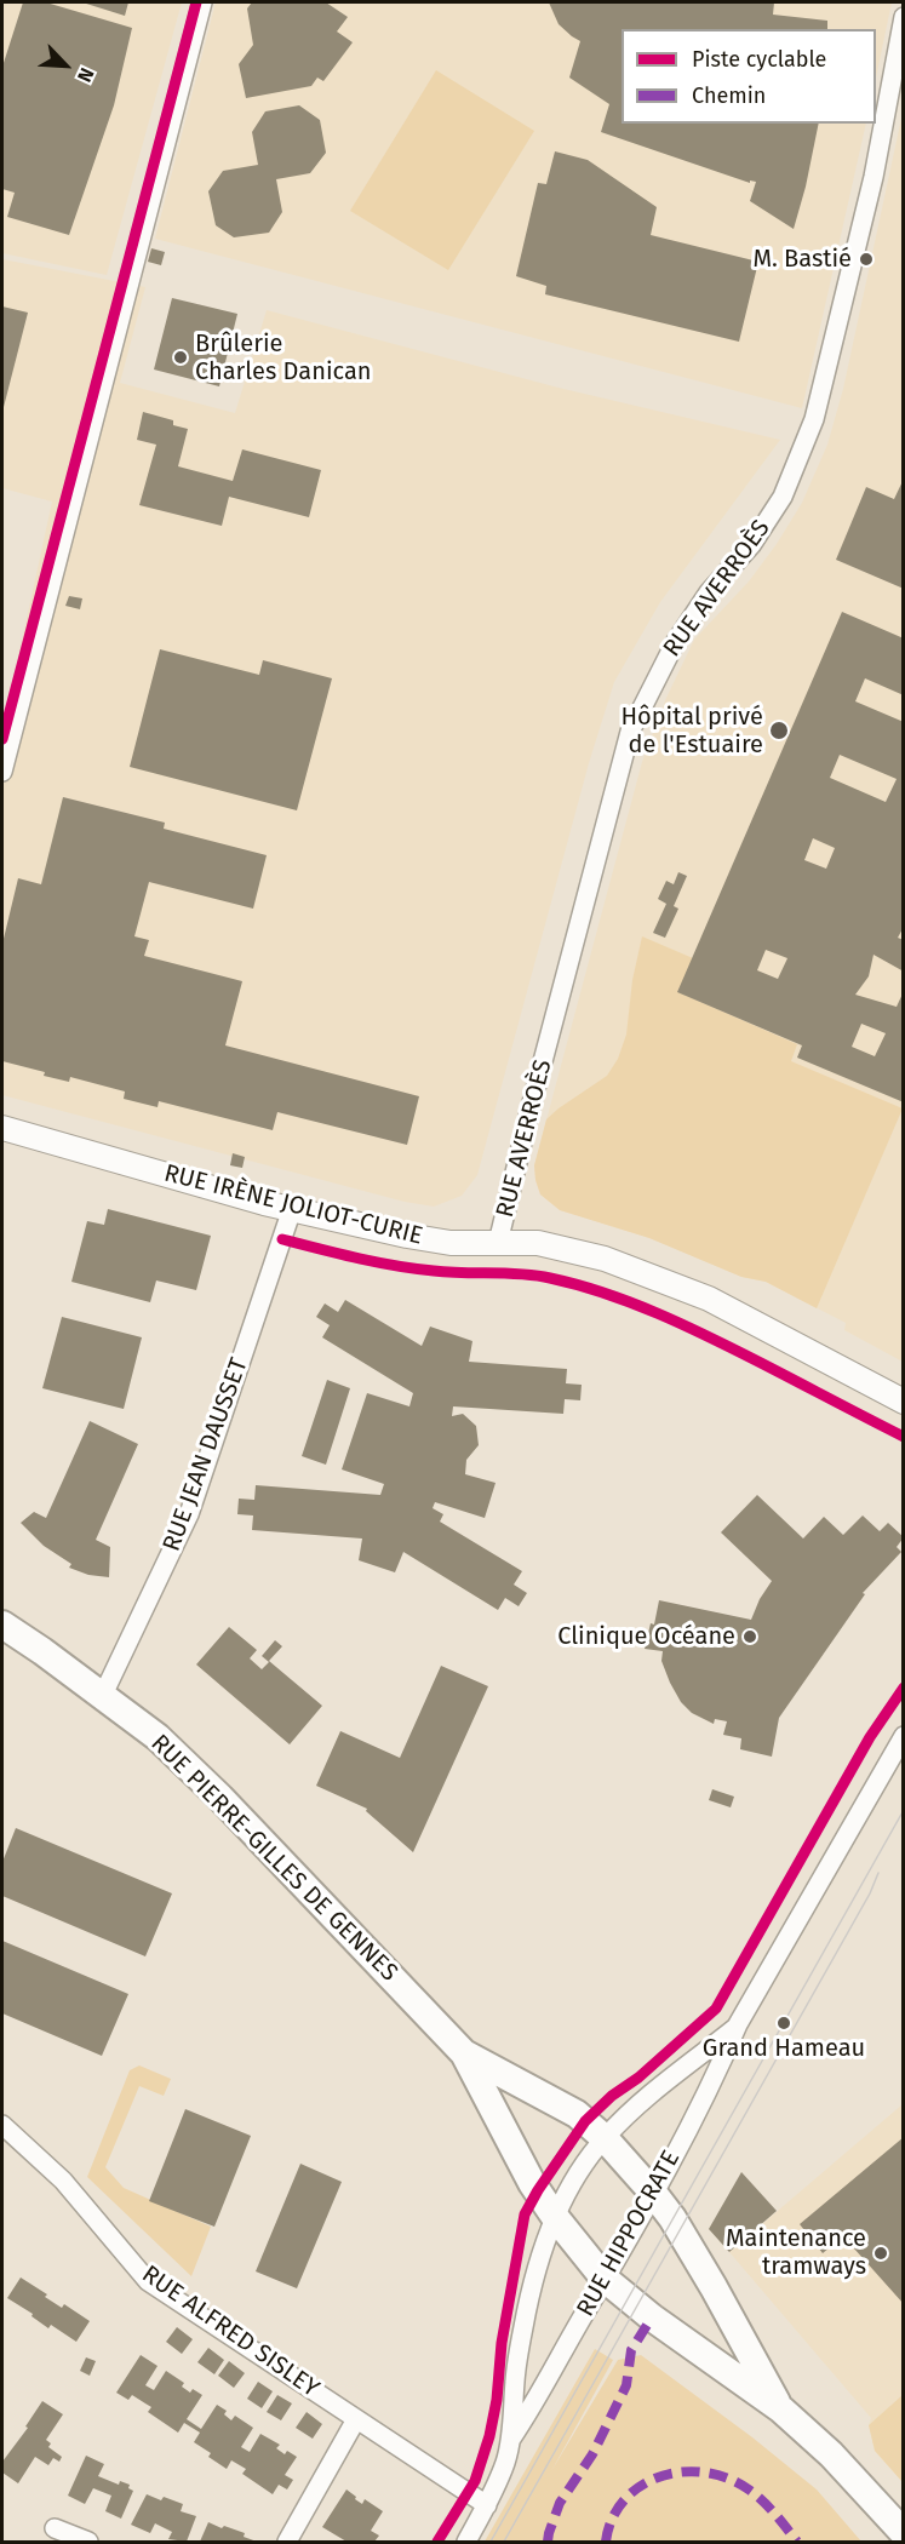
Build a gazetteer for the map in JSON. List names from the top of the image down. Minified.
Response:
{"streets":{"main road":["RUE PIERRE-GILLES DE GENNES"],"street":["RUE AVERROÈS","RUE IRÈNE JOLIOT-CURIE","RUE JEAN DAUSSET","RUE HIPPOCRATE","RUE ALFRED SISLEY"]},"crossings":[["RUE AVERROÈS","RUE IRÈNE JOLIOT-CURIE"],["RUE IRÈNE JOLIOT-CURIE","RUE JEAN DAUSSET"],["RUE JEAN DAUSSET","RUE PIERRE-GILLES DE GENNES"],["RUE PIERRE-GILLES DE GENNES","RUE HIPPOCRATE"],["RUE HIPPOCRATE","RUE ALFRED SISLEY"]],"places":["M. Bastié","Brûlerie Charles Danican","Hôpital privé de l'Estuaire","Clinique Océane","Grand Hameau","Maintenance tramways"],"legend":["Piste cyclable","Chemin"],"north":"bottom right"}
